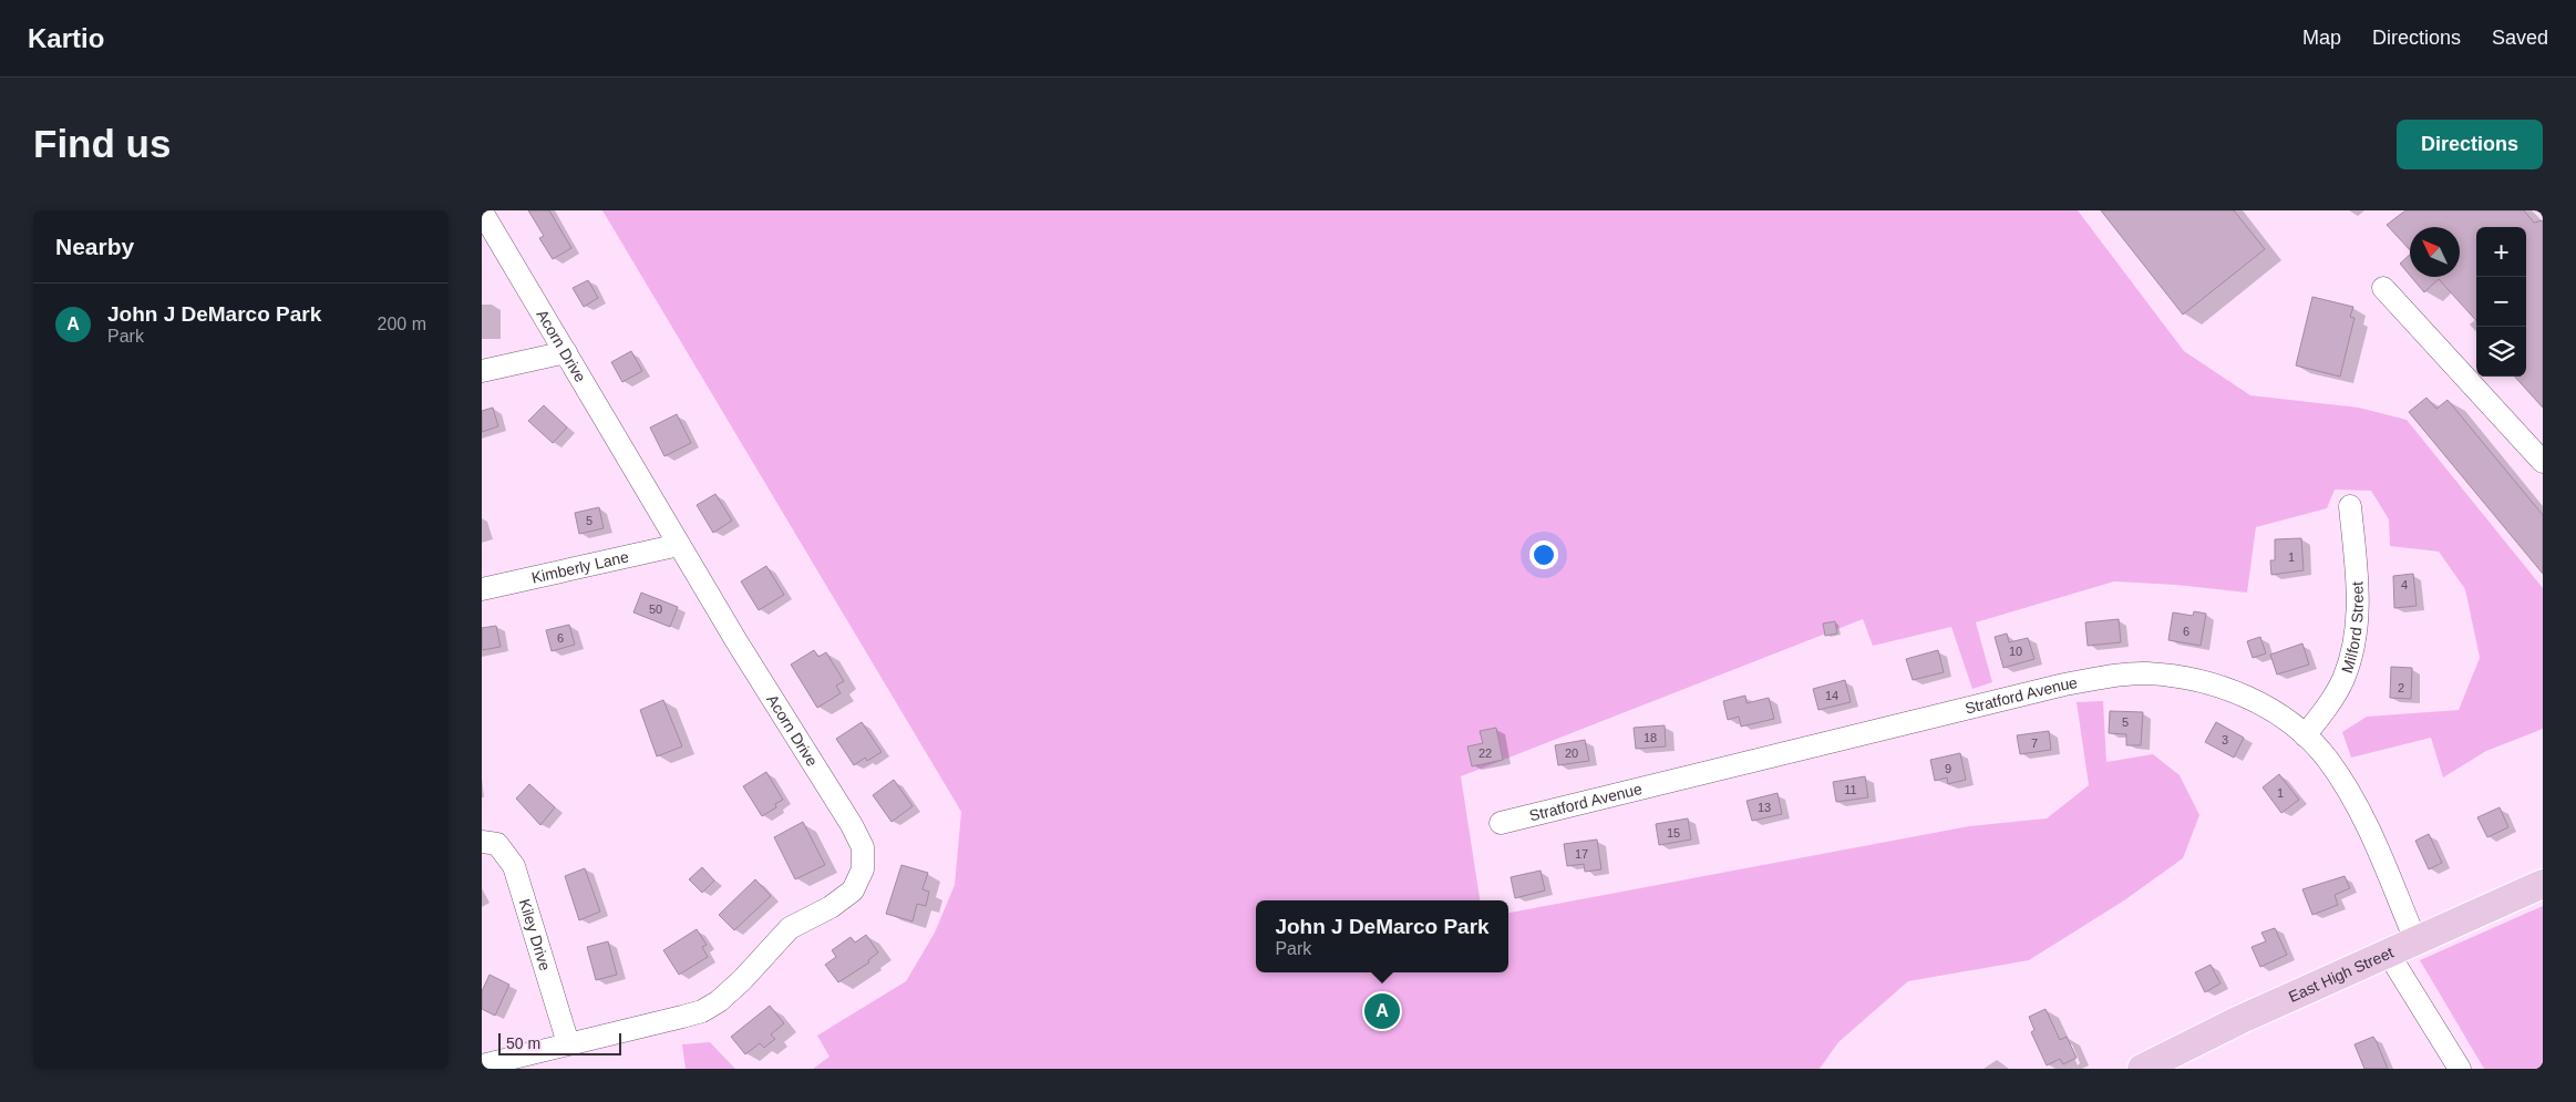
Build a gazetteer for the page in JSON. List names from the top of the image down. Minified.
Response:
{"streets":{"main road":["East High Street"],"street":["Acorn Drive","Kimberly Lane","Milford Street","Stratford Avenue","Kiley Drive"]},"crossings":[["Acorn Drive","Kimberly Lane"],["Acorn Drive","Kiley Drive"],["Milford Street","Stratford Avenue"],["Stratford Avenue","East High Street"]],"house_numbers":["5","1","4","50","6","6","10","2","14","5","18","3","7","22","20","9","11","1","13","15","17"],"scale_bar":"50 m","north":"top left","page":{"header":"Kartio","nav":["Map","Directions","Saved"],"buttons":"Directions","title":"Find us","heading":"Nearby","map_buttons":["+","−"],"list":[{"mark":"A","name":"John J DeMarco Park","note":"Park","value":"200 m"}],"popup":["John J DeMarco Park","Park"],"pins":"A","scale":"50 m"}}
